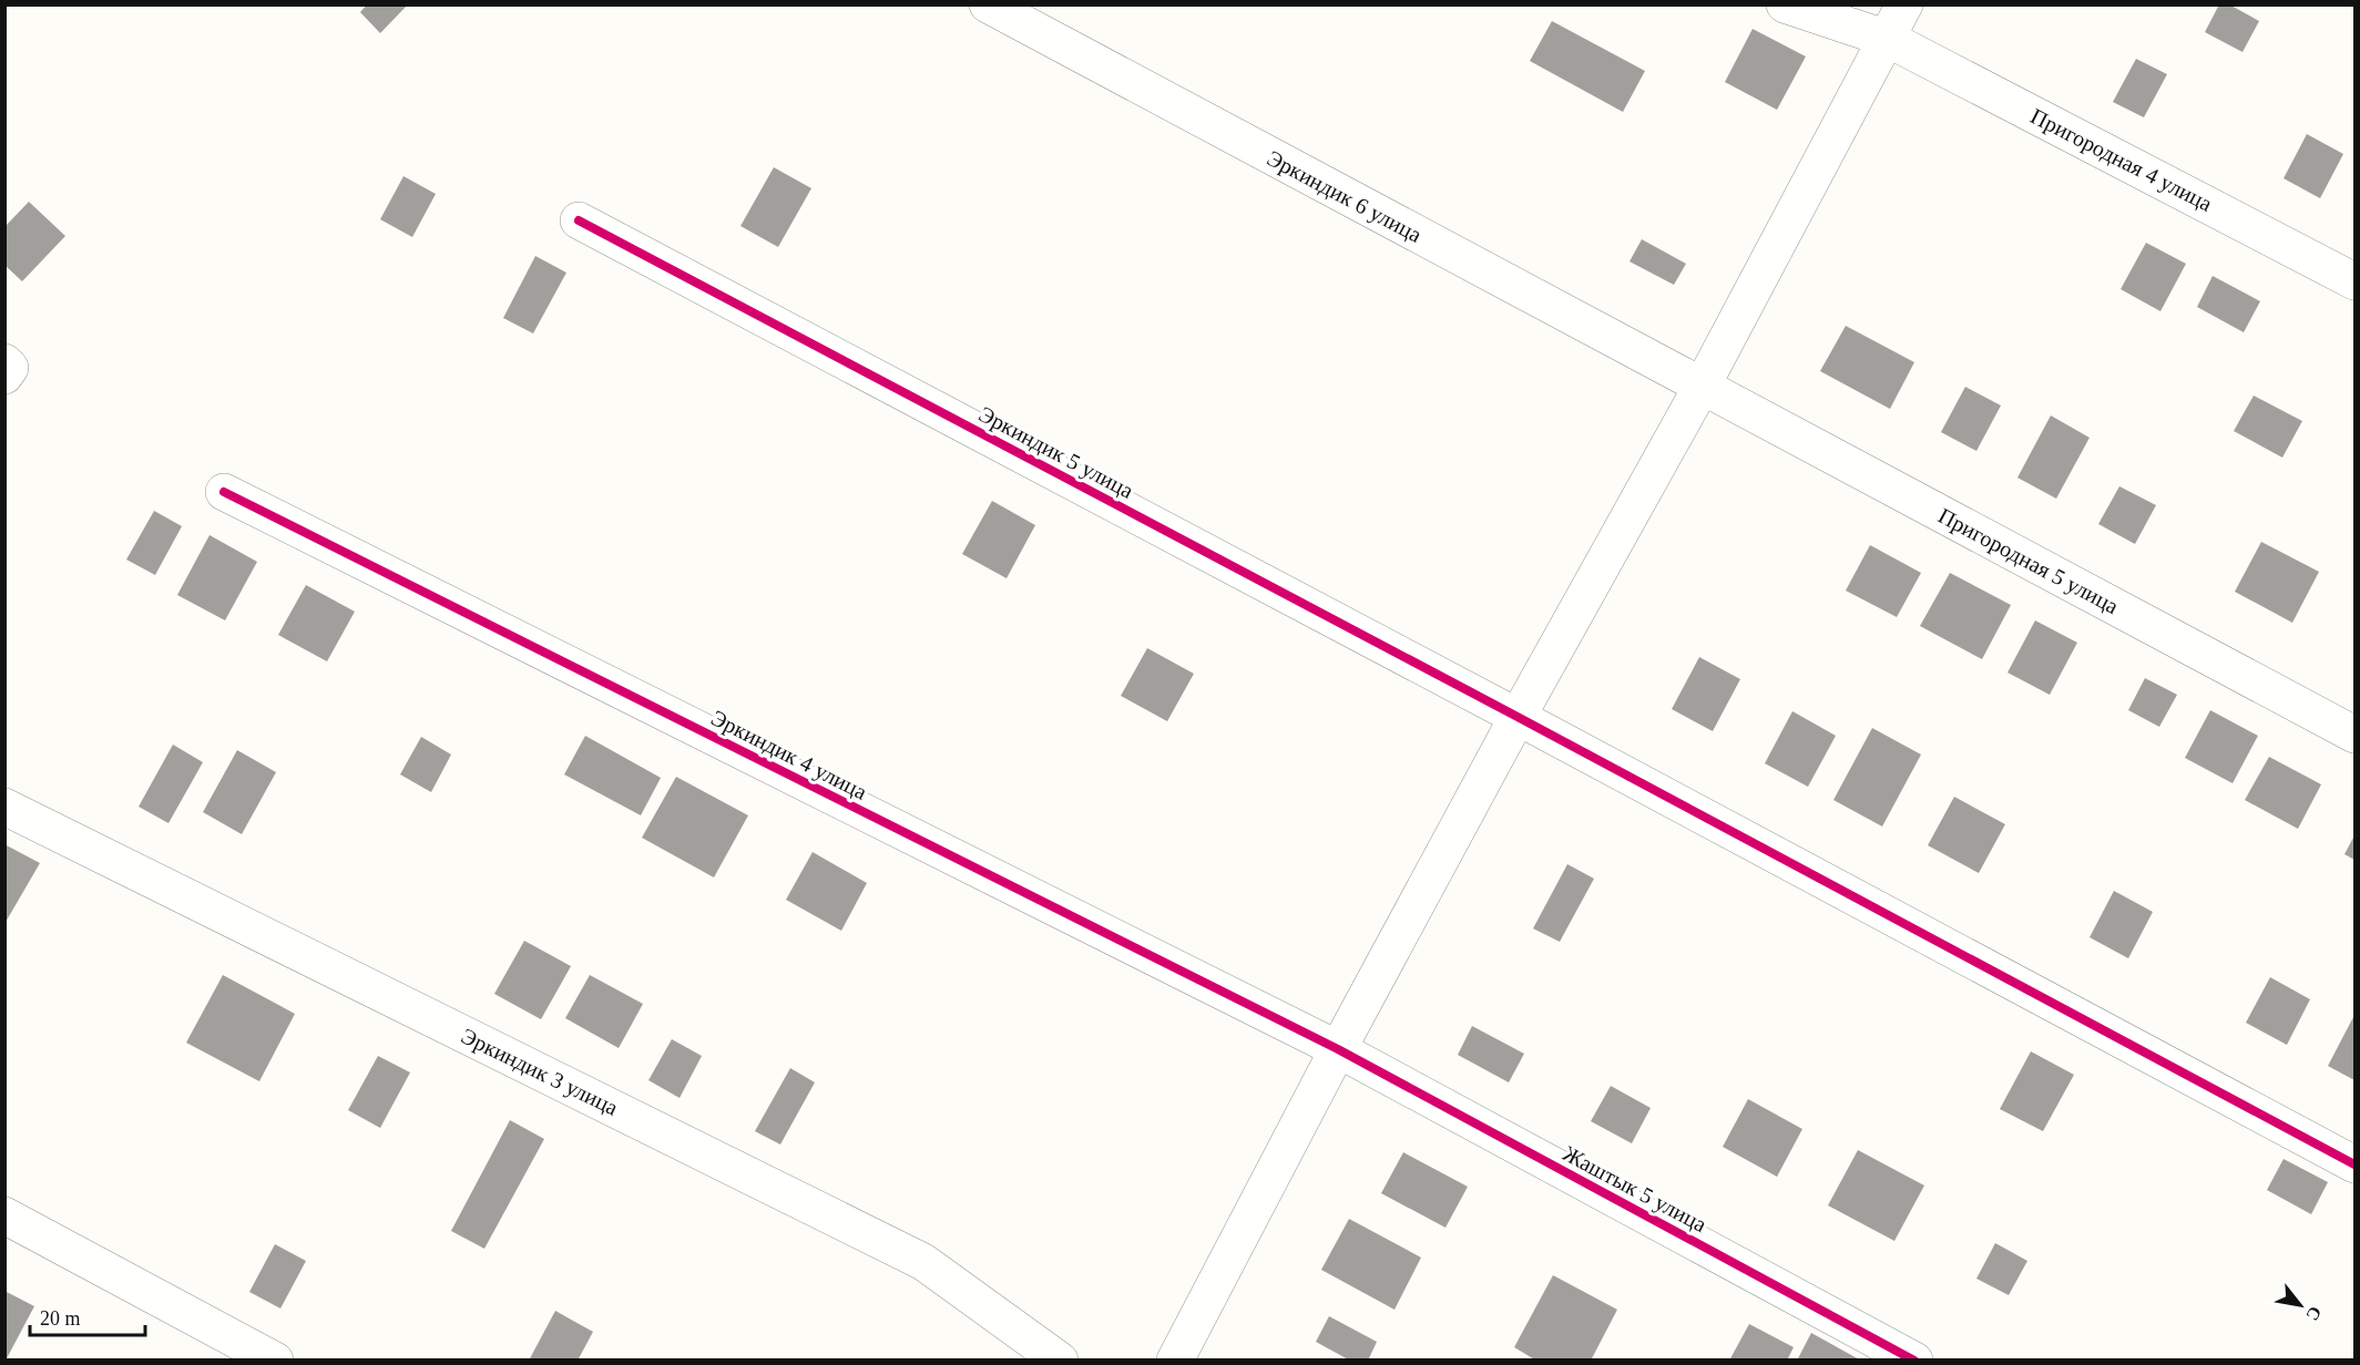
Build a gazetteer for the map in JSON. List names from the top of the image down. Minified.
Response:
{"streets":{"street":["Пригородная 4 улица","Эркиндик 6 улица","Эркиндик 5 улица","Пригородная 5 улица","Эркиндик 4 улица","Эркиндик 3 улица","Жаштык 5 улица"]},"crossings":[["Эркиндик 6 улица","Пригородная 5 улица"],["Эркиндик 4 улица","Жаштык 5 улица"]],"scale_bar":"20 m","north":"bottom right"}
